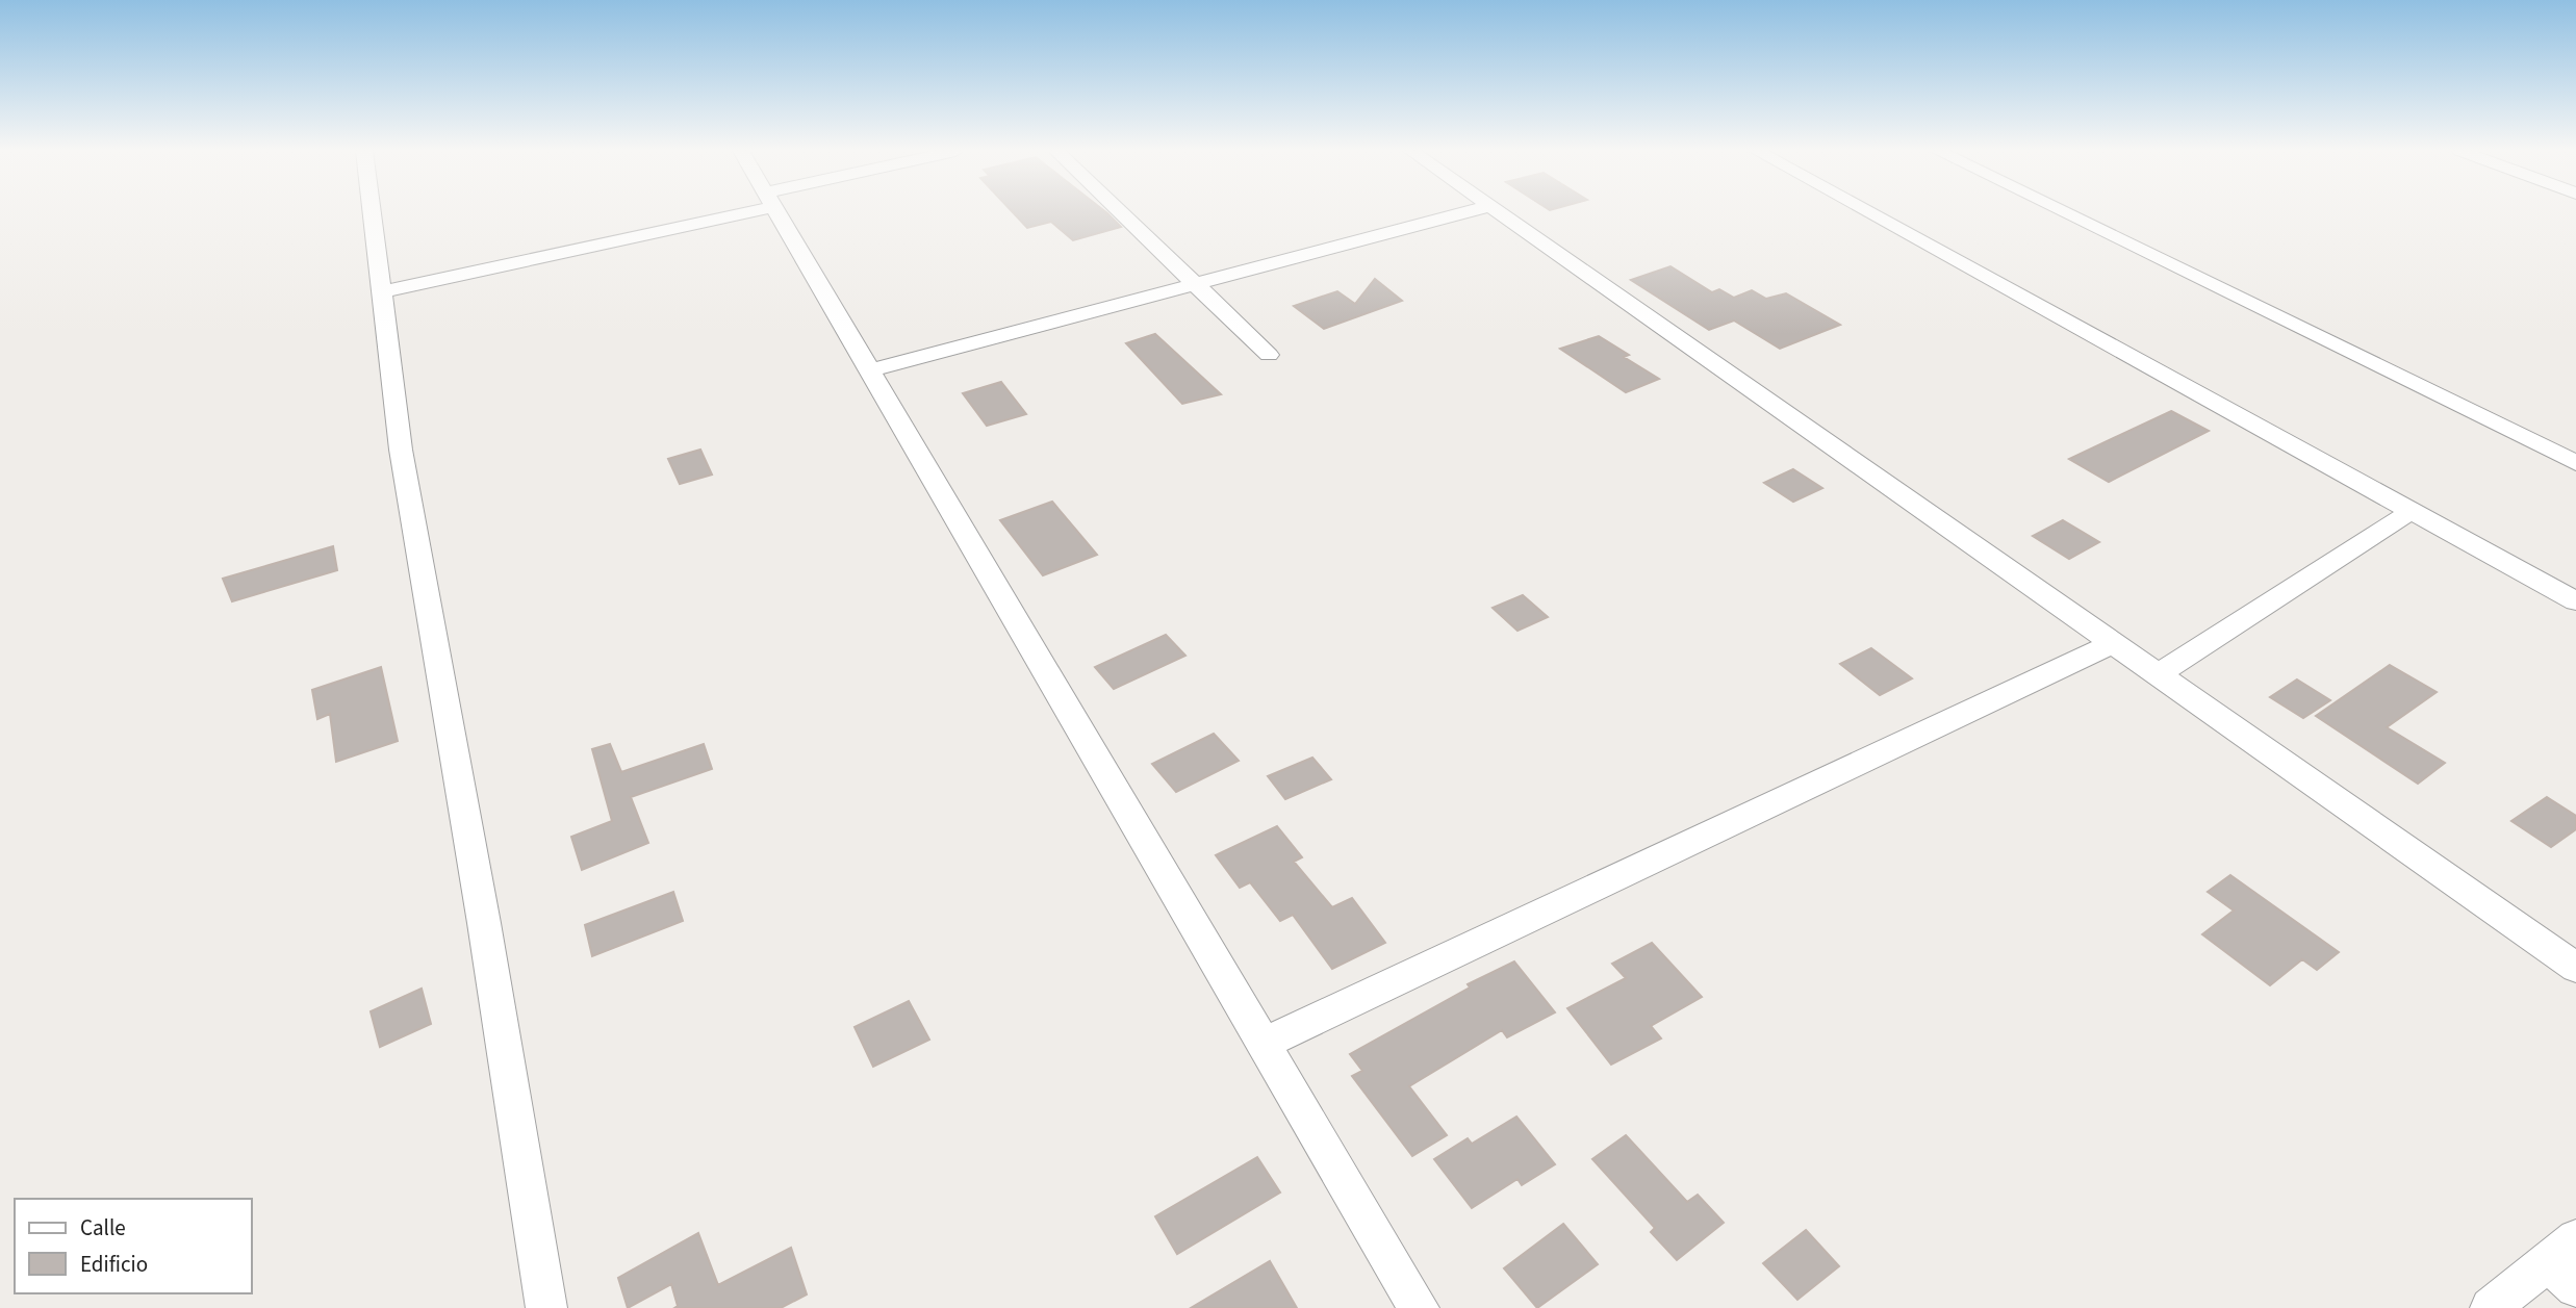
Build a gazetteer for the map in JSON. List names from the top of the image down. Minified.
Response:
{"legend":["Calle","Edificio"]}
